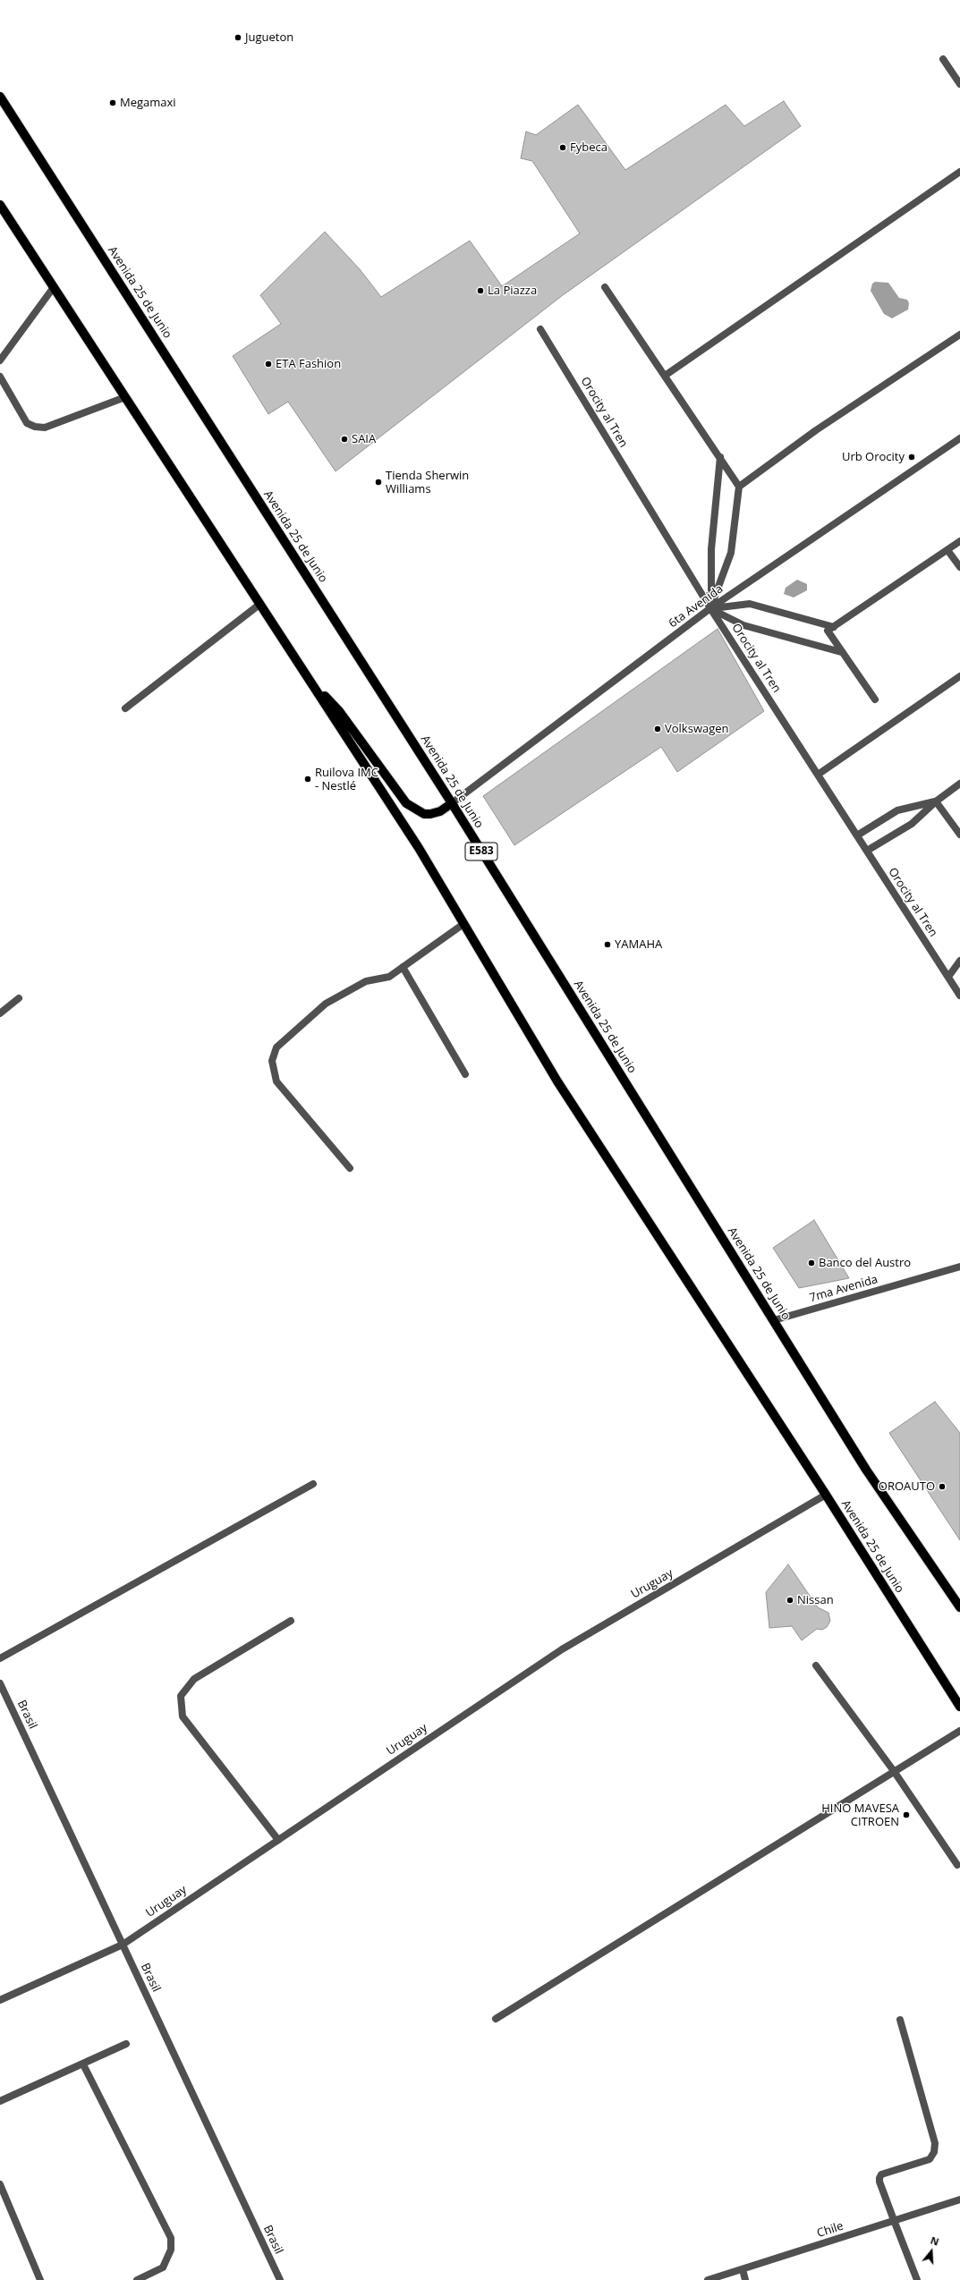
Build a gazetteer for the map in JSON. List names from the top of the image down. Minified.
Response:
{"streets":{"main road":["Avenida 25 de Junio","E583"],"street":["Orocity al Tren","6ta Avenida","7ma Avenida","Uruguay","Brasil","Chile"]},"crossings":[["Avenida 25 de Junio","6ta Avenida"],["Avenida 25 de Junio","7ma Avenida"],["Avenida 25 de Junio","Uruguay"],["Orocity al Tren","6ta Avenida"],["Uruguay","Brasil"]],"places":["Jugueton","Megamaxi","Fybeca","La Piazza","ETA Fashion","SAIA","Urb Orocity","Tienda Sherwin Williams","Volkswagen","Ruilova IMC - Nestlé","YAMAHA","Banco del Austro","OROAUTO","Nissan","HINO MAVESA CITROEN"],"north":"top"}
